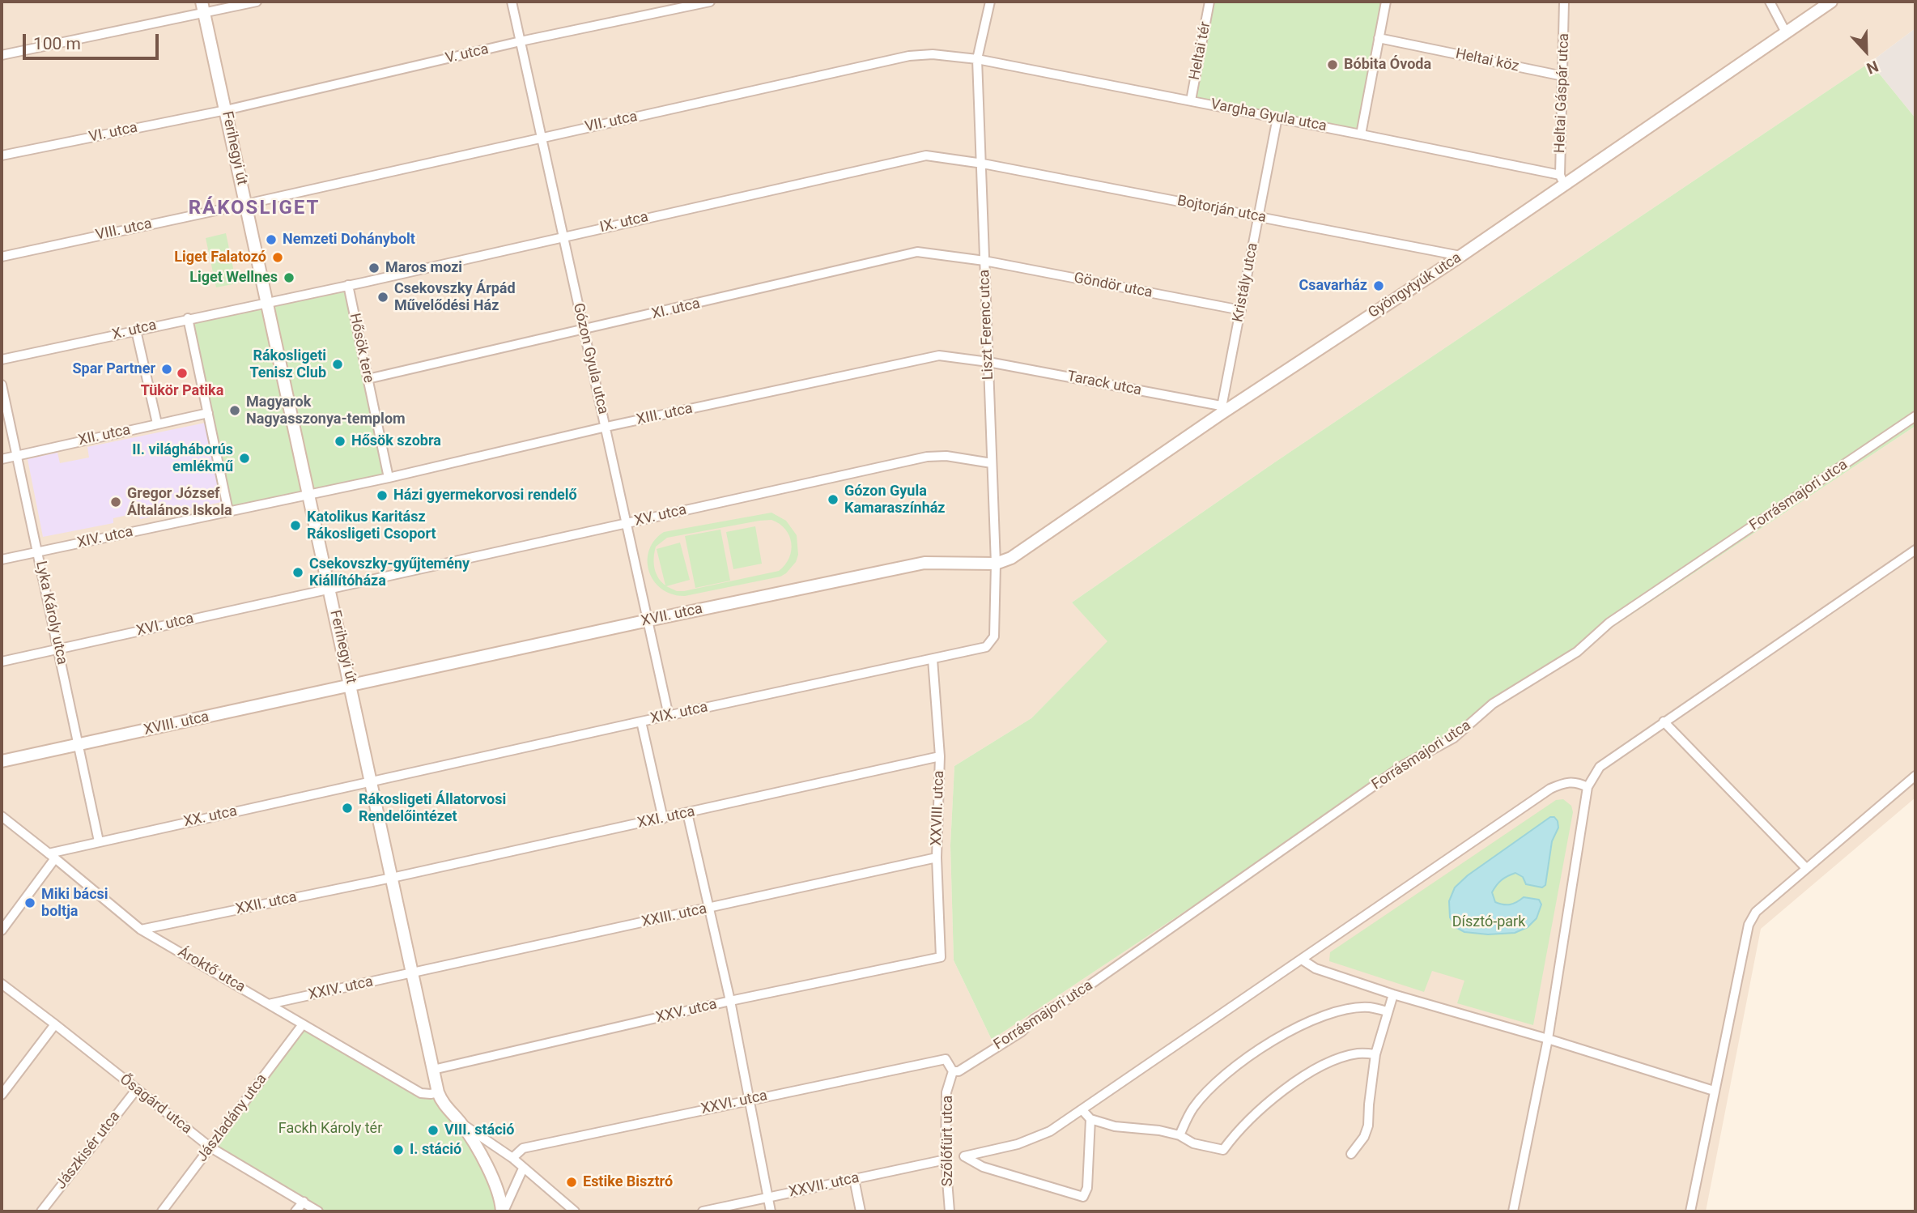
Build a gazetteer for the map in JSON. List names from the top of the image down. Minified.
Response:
{"streets":{"street":["Heltai tér","V. utca","Heltai köz","Heltai Gáspár utca","Vargha Gyula utca","VII. utca","VI. utca","Ferihegyi út","Bojtorján utca","IX. utca","VIII. utca","Kristály utca","Göndör utca","Gyöngytyúk utca","XI. utca","Liszt Ferenc utca","X. utca","Hősök tere","Gózon Gyula utca","Tarack utca","XIII. utca","XII. utca","Forrásmajori utca","XV. utca","XIV. utca","Lyka Károly utca","XVII. utca","XVI. utca","XIX. utca","XVIII. utca","XXVIII. utca","XX. utca","XXI. utca","XXII. utca","XXIII. utca","Ároktő utca","XXIV. utca","XXV. utca","XXVI. utca","Ősagárd utca","Jászladány utca","Szőlőfürt utca","Jászkisér utca","XXVII. utca"]},"crossings":[["Heltai tér","Vargha Gyula utca"],["V. utca","VI. utca"],["V. utca","Ferihegyi út"],["V. utca","Gózon Gyula utca"],["Heltai köz","Heltai Gáspár utca"],["Heltai Gáspár utca","Vargha Gyula utca"],["Heltai Gáspár utca","Gyöngytyúk utca"],["Vargha Gyula utca","VII. utca"],["Vargha Gyula utca","Kristály utca"],["Vargha Gyula utca","Gyöngytyúk utca"],["Vargha Gyula utca","Liszt Ferenc utca"],["VII. utca","Ferihegyi út"],["VII. utca","VIII. utca"],["VII. utca","Liszt Ferenc utca"],["VII. utca","Gózon Gyula utca"],["VI. utca","Ferihegyi út"],["Ferihegyi út","IX. utca"],["Ferihegyi út","VIII. utca"],["Ferihegyi út","X. utca"],["Ferihegyi út","XIII. utca"],["Ferihegyi út","XV. utca"],["Ferihegyi út","XIV. utca"],["Ferihegyi út","XVII. utca"],["Ferihegyi út","XVI. utca"],["Ferihegyi út","XIX. utca"],["Ferihegyi út","XVIII. utca"],["Ferihegyi út","XX. utca"],["Ferihegyi út","XXI. utca"],["Ferihegyi út","XXII. utca"],["Ferihegyi út","XXIII. utca"],["Ferihegyi út","Ároktő utca"],["Ferihegyi út","XXIV. utca"],["Ferihegyi út","XXV. utca"],["Bojtorján utca","IX. utca"],["Bojtorján utca","Kristály utca"],["Bojtorján utca","Gyöngytyúk utca"],["Bojtorján utca","Liszt Ferenc utca"],["IX. utca","Liszt Ferenc utca"],["IX. utca","X. utca"],["IX. utca","Hősök tere"],["IX. utca","Gózon Gyula utca"],["Kristály utca","Göndör utca"],["Kristály utca","Gyöngytyúk utca"],["Kristály utca","Tarack utca"],["Göndör utca","XI. utca"],["Göndör utca","Liszt Ferenc utca"],["Gyöngytyúk utca","Liszt Ferenc utca"],["Gyöngytyúk utca","Tarack utca"],["Gyöngytyúk utca","XVII. utca"],["XI. utca","Liszt Ferenc utca"],["XI. utca","Hősök tere"],["XI. utca","Gózon Gyula utca"],["Liszt Ferenc utca","Tarack utca"],["Liszt Ferenc utca","XIII. utca"],["Liszt Ferenc utca","XV. utca"],["Liszt Ferenc utca","XVII. utca"],["Liszt Ferenc utca","XIX. utca"],["Hősök tere","XIII. utca"],["Gózon Gyula utca","XIII. utca"],["Gózon Gyula utca","XV. utca"],["Gózon Gyula utca","XVII. utca"],["Gózon Gyula utca","XIX. utca"],["Tarack utca","XIII. utca"],["XIII. utca","XIV. utca"],["XII. utca","Lyka Károly utca"],["Forrásmajori utca","XXVI. utca"],["Forrásmajori utca","Szőlőfürt utca"],["XV. utca","XVI. utca"],["XIV. utca","Lyka Károly utca"],["Lyka Károly utca","XVI. utca"],["Lyka Károly utca","XVIII. utca"],["Lyka Károly utca","XX. utca"],["XVII. utca","XVIII. utca"],["XIX. utca","XXVIII. utca"],["XIX. utca","XX. utca"],["XXVIII. utca","XXI. utca"],["XXVIII. utca","XXIII. utca"],["XXVIII. utca","XXV. utca"],["XX. utca","Ároktő utca"],["XXI. utca","XXII. utca"],["XXII. utca","Ároktő utca"],["XXIII. utca","XXIV. utca"],["Ároktő utca","XXIV. utca"],["Ároktő utca","Jászladány utca"],["XXVI. utca","Szőlőfürt utca"],["Ősagárd utca","Jászladány utca"],["Ősagárd utca","Jászkisér utca"],["Szőlőfürt utca","XXVII. utca"]],"districts":["RÁKOSLIGET"],"parks":["Dísztó-park","Fackh Károly tér"],"places":["Bóbita Óvoda","Nemzeti Dohánybolt","Liget Falatozó","Maros mozi","Liget Wellnes","Csavarház","Csekovszky Árpád Művelődési Ház","Rákosligeti Tenisz Club","Spar Partner","Tükör Patika","Magyarok Nagyasszonya-templom","Hősök szobra","II. világháborús emlékmű","Házi gyermekorvosi rendelő","Gózon Gyula Kamaraszínház","Gregor József Általános Iskola","Katolikus Karitász Rákosligeti Csoport","Csekovszky-gyűjtemény Kiállítóháza","Rákosligeti Állatorvosi Rendelőintézet","Miki bácsi boltja","VIII. stáció","I. stáció","Estike Bisztró"],"scale_bar":"100 m","north":"bottom"}
